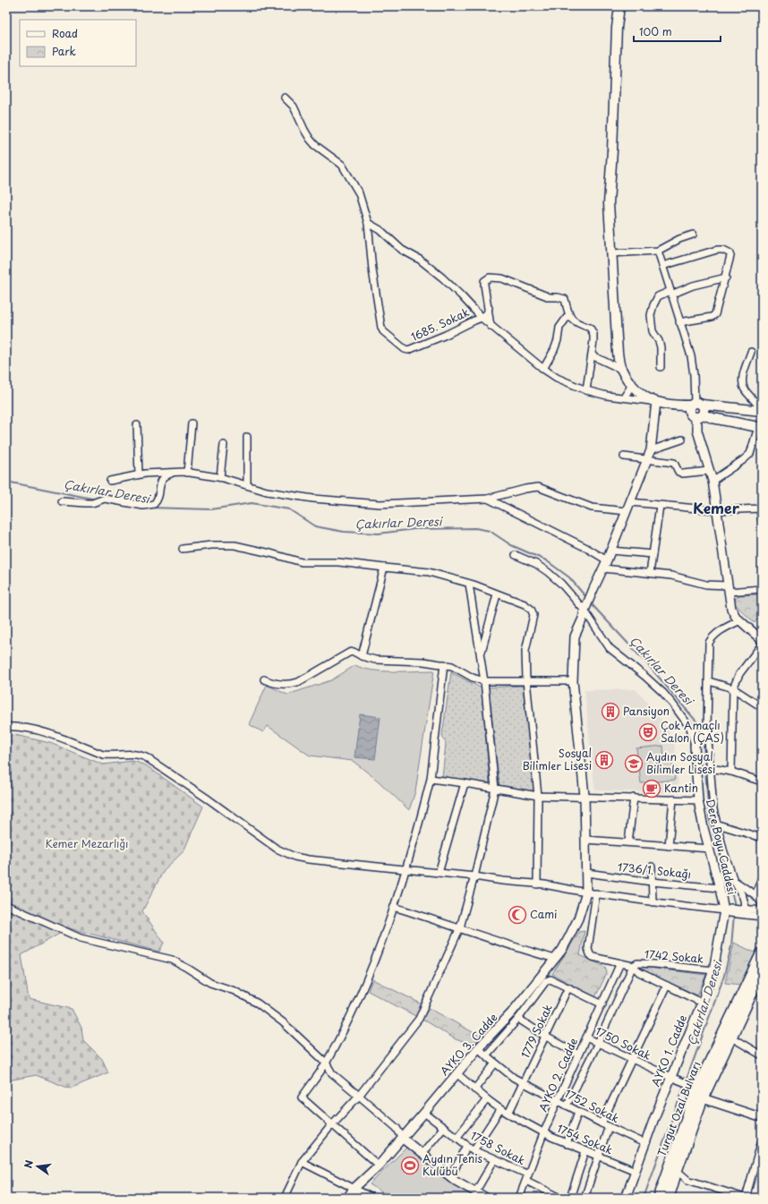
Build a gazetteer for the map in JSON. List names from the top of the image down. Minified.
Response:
{"streets":{"main road":["Turgut Ozal Bulvarı"],"street":["1685. Sokak","Dere Boyu Caddesi","1736/1. Sokağı","1742 Sokak","1779 Sokak","1750 Sokak","AYKO 3. Cadde","AYKO 1. Cadde","AYKO 2. Cadde","1752 Sokak","1754 Sokak","1758 Sokak"]},"crossings":[["Dere Boyu Caddesi","1736/1. Sokağı"],["Dere Boyu Caddesi","AYKO 1. Cadde"],["1736/1. Sokağı","AYKO 3. Cadde"],["1742 Sokak","AYKO 1. Cadde"],["1742 Sokak","AYKO 2. Cadde"],["1779 Sokak","AYKO 3. Cadde"],["1779 Sokak","1752 Sokak"],["1779 Sokak","1754 Sokak"],["1750 Sokak","AYKO 1. Cadde"],["1750 Sokak","AYKO 2. Cadde"],["1750 Sokak","Turgut Ozal Bulvarı"],["AYKO 3. Cadde","1752 Sokak"],["AYKO 3. Cadde","1754 Sokak"],["AYKO 3. Cadde","1758 Sokak"],["AYKO 1. Cadde","1752 Sokak"],["AYKO 1. Cadde","1754 Sokak"],["AYKO 2. Cadde","1752 Sokak"],["AYKO 2. Cadde","1754 Sokak"],["AYKO 2. Cadde","1758 Sokak"]],"districts":["Kemer"],"water":["Çakırlar Deresi"],"parks":["Kemer Mezarlığı"],"places":{"building":["Pansiyon","Sosyal Bilimler Lisesi"],"theatre":["Çok Amaçlı Salon (ÇAS)"],"school or university":["Aydın Sosyal Bilimler Lisesi"],"cafe":["Kantin"],"mosque":["Cami"],"sports":["Aydın Tenis Kulübü"]},"legend":["Road","Park"],"scale_bar":"100 m","north":"left"}
